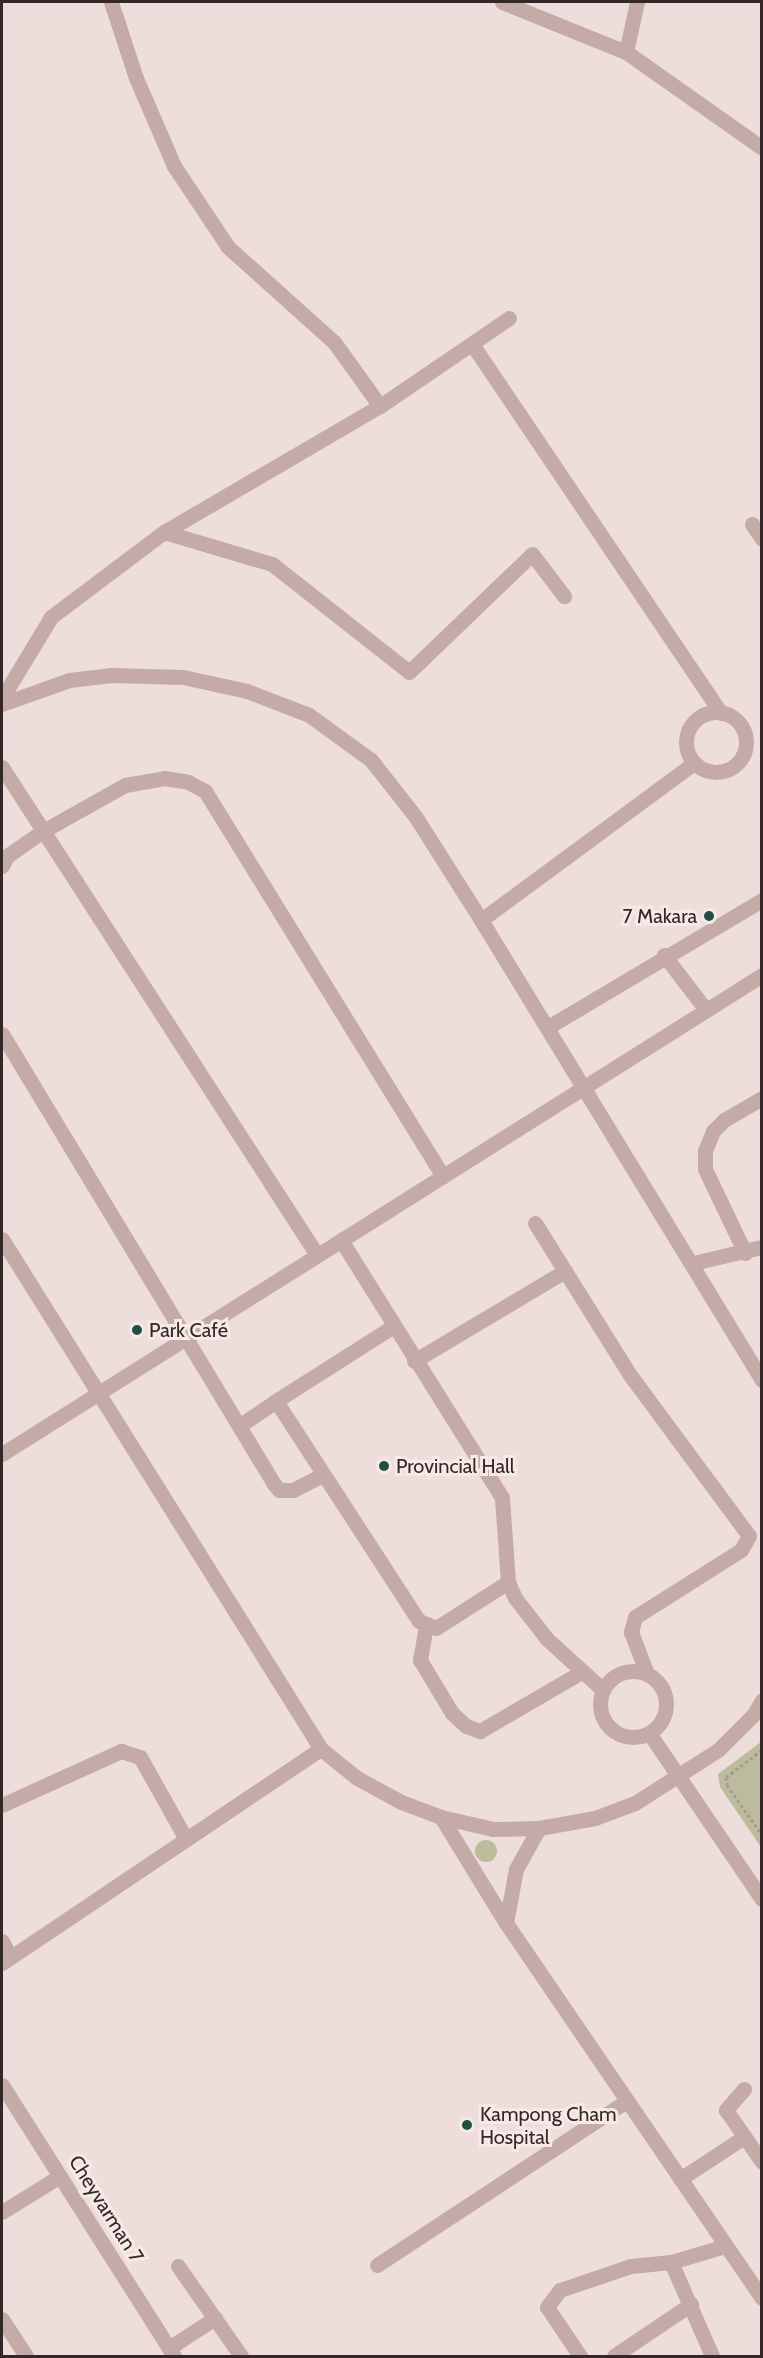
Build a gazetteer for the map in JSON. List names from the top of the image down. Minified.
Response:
{"streets":{"street":["Cheyvarman 7"]},"places":["7 Makara","Park Café","Provincial Hall","Kampong Cham Hospital"]}
